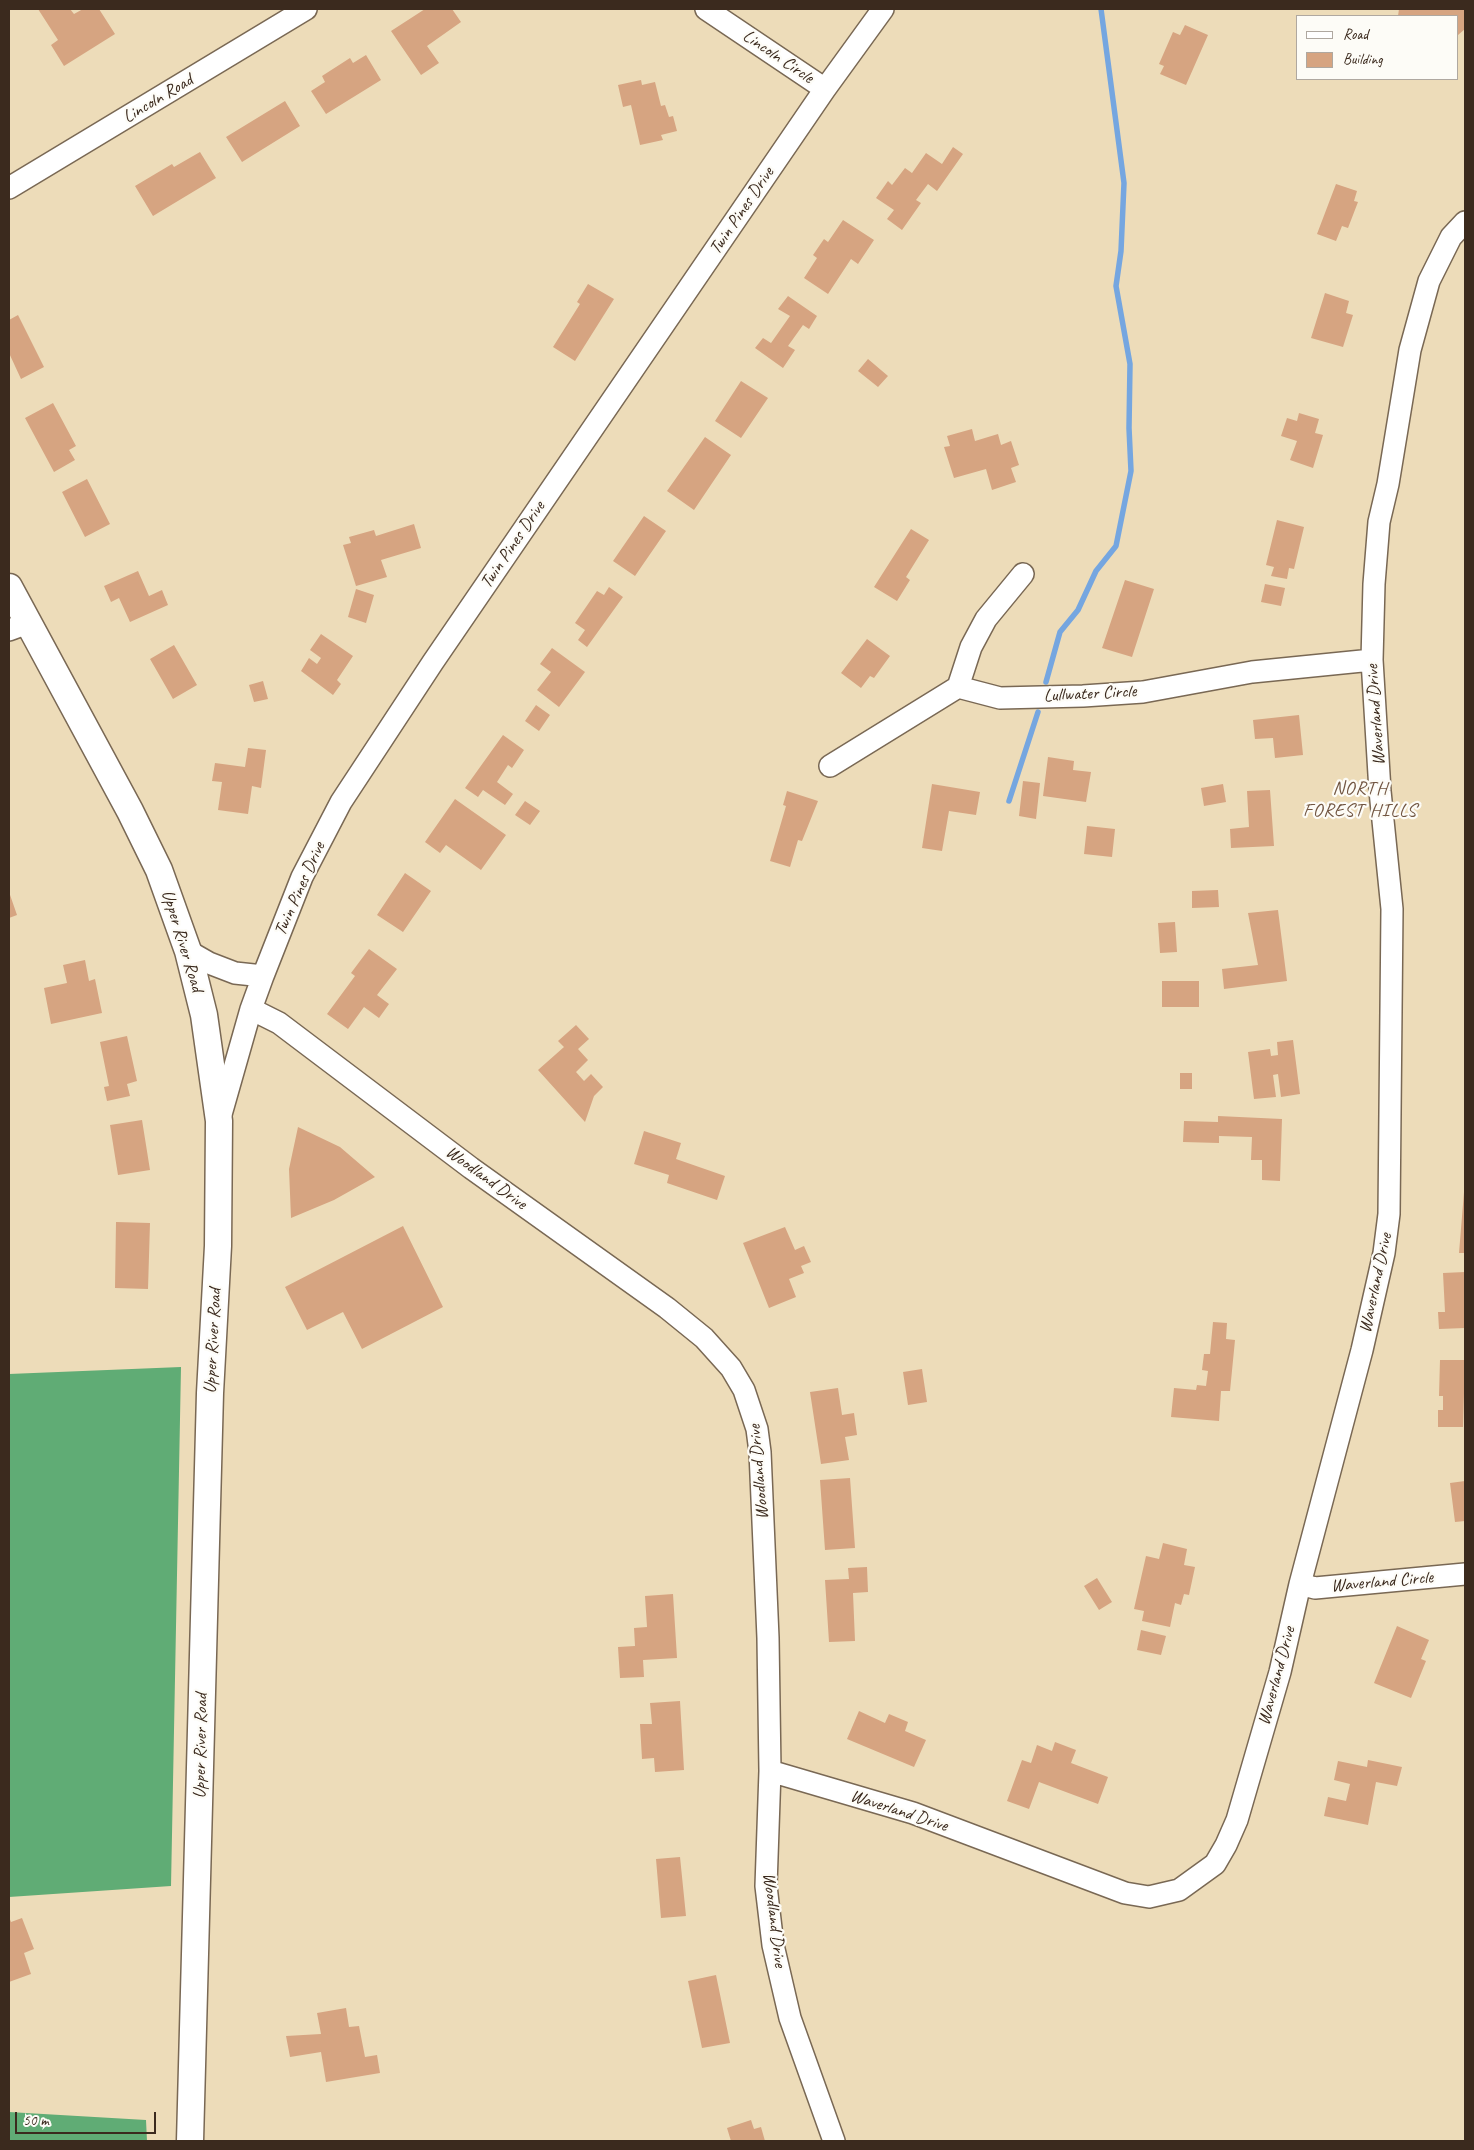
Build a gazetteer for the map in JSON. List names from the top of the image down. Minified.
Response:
{"streets":{"street":["Lincoln Circle","Lincoln Road","Twin Pines Drive","Lullwater Circle","Waverland Drive","Upper River Road","Woodland Drive","Waverland Circle"]},"crossings":[["Lincoln Circle","Twin Pines Drive"],["Twin Pines Drive","Upper River Road"],["Twin Pines Drive","Woodland Drive"],["Lullwater Circle","Waverland Drive"],["Waverland Drive","Woodland Drive"],["Waverland Drive","Waverland Circle"]],"districts":["NORTH FOREST HILLS"],"legend":["Road","Building"],"scale_bar":"50 m"}
